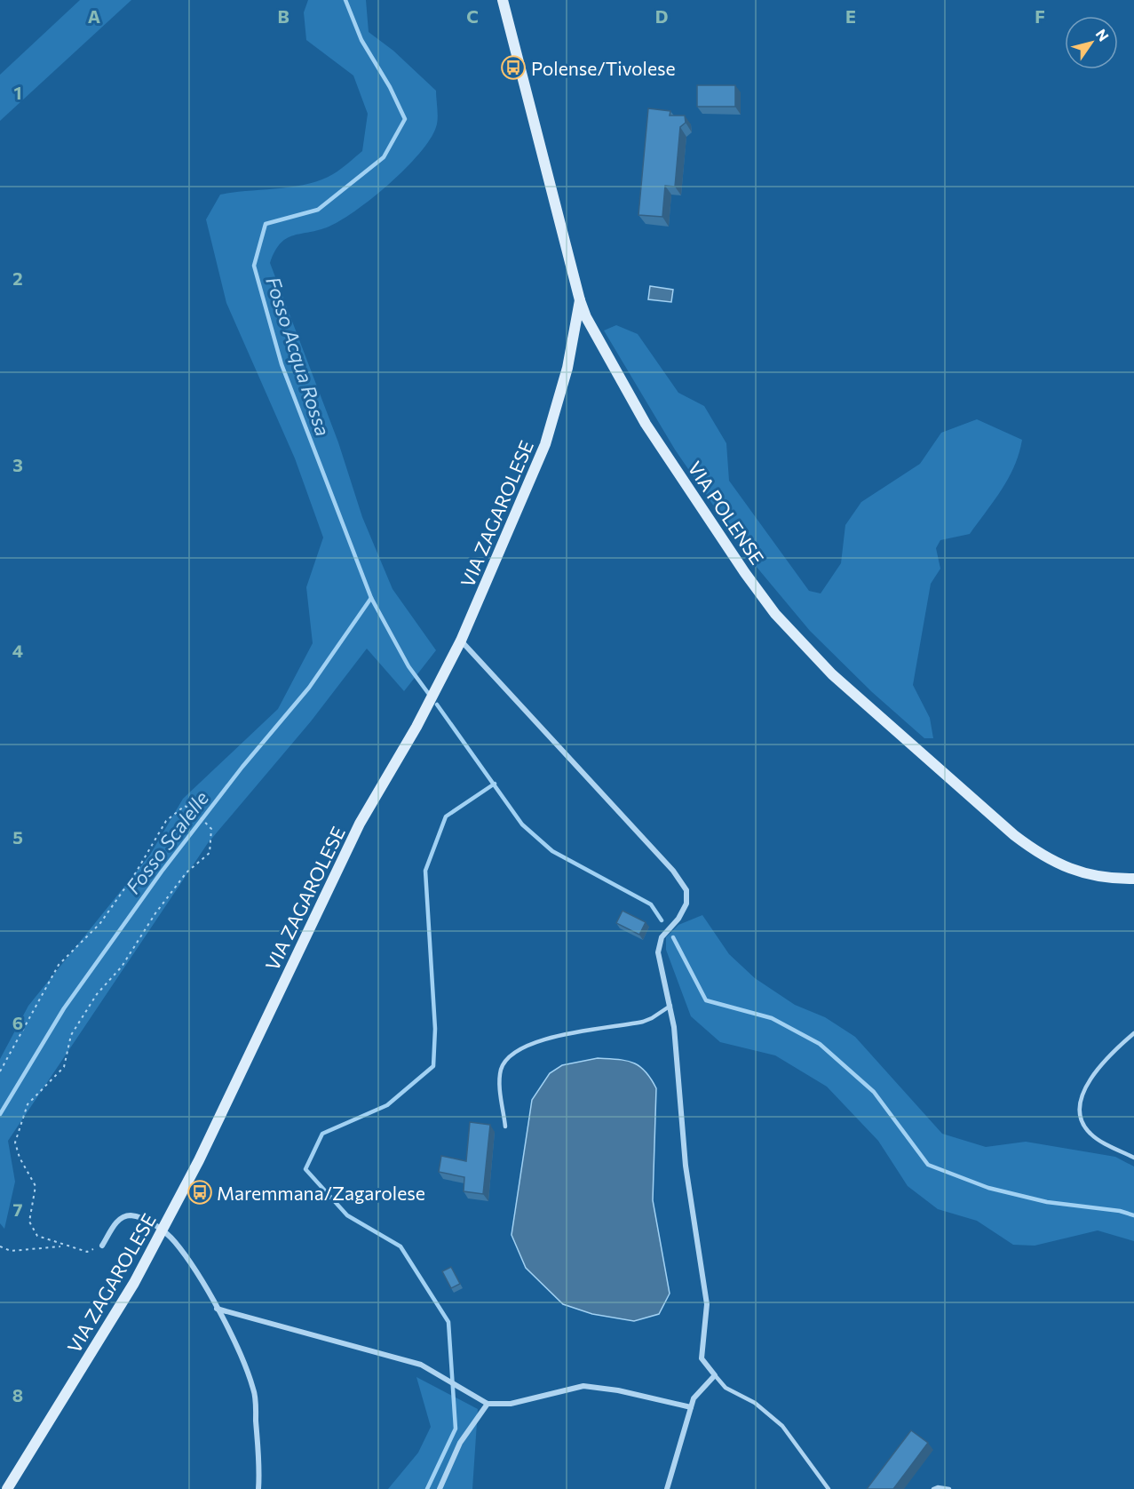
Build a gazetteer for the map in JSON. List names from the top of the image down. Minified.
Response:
{"streets":{"main road":["VIA POLENSE","VIA ZAGAROLESE"]},"crossings":[["VIA POLENSE","VIA ZAGAROLESE"]],"water":["Fosso Acqua Rossa","Fosso Scalelle"],"places":{"bus stop":["Polense/Tivolese","Maremmana/Zagarolese"]},"north":"top right","grid":{"columns":["A","B","C","D","E","F"],"rows":["1","2","3","4","5","6","7","8"]}}
